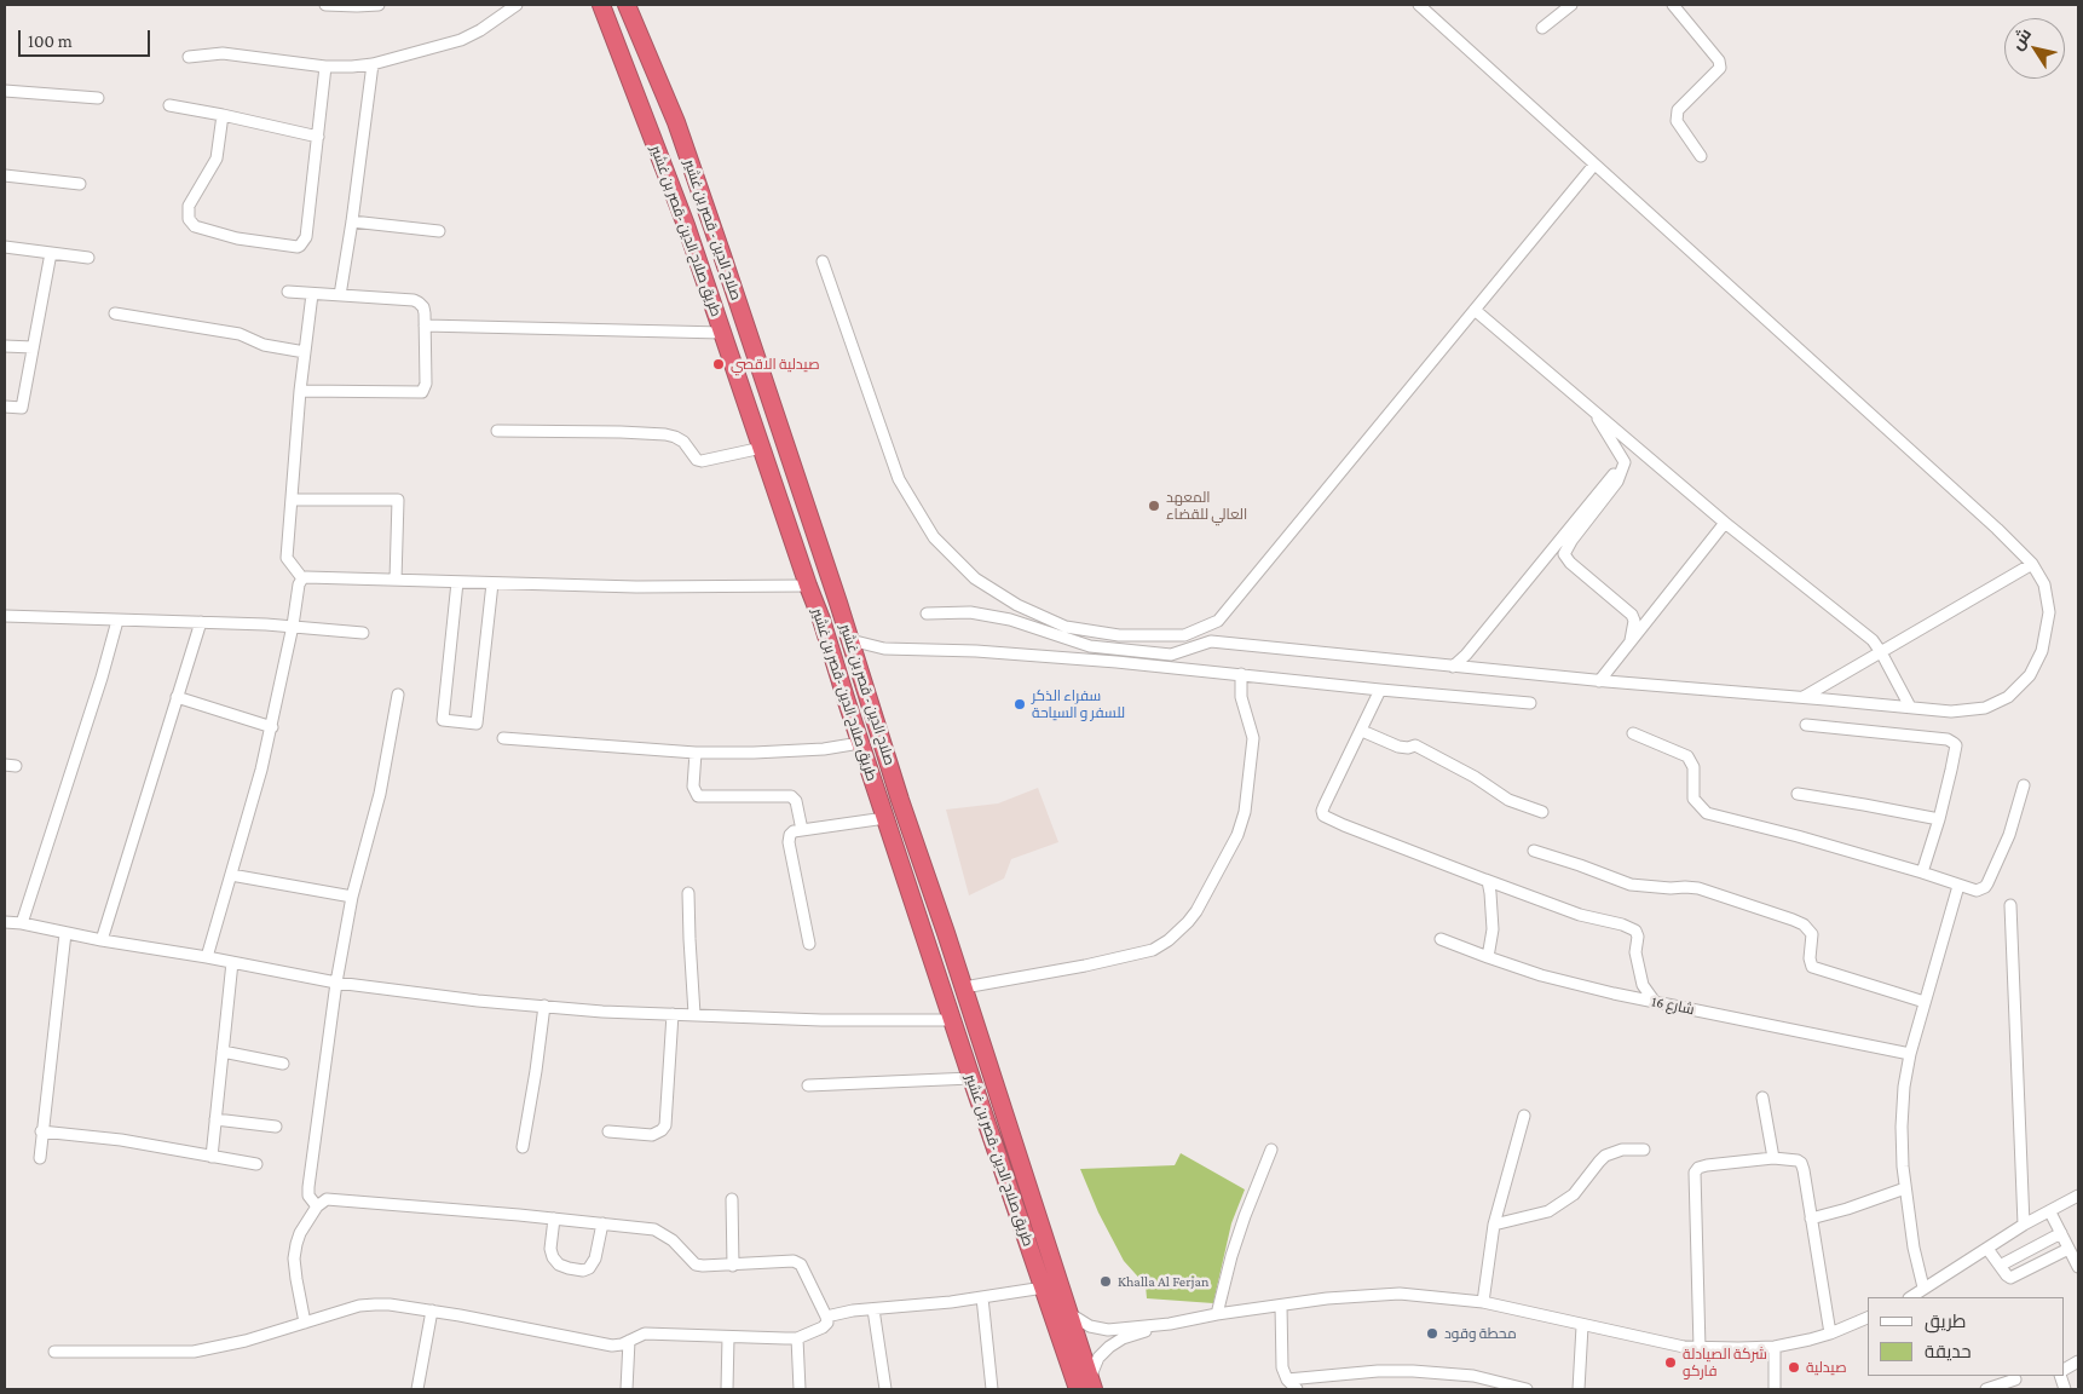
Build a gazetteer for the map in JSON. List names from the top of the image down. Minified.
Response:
{"streets":{"highway":["صلاح الدين - قصر بن غشير","طريق صلاح الدين -قصر بن غشير"],"street":["شارع 16"]},"crossings":[["صلاح الدين - قصر بن غشير","طريق صلاح الدين -قصر بن غشير"]],"places":["صيدلية الاقصي","المعهد العالي للقضاء","سفراء الذكر للسفر و السياحة","Khalla Al Ferjan","محطة وقود","شركة الصيادلة فاركو","صيدلية"],"legend":["طريق","حديقة"],"scale_bar":"100 m","north":"top left"}
